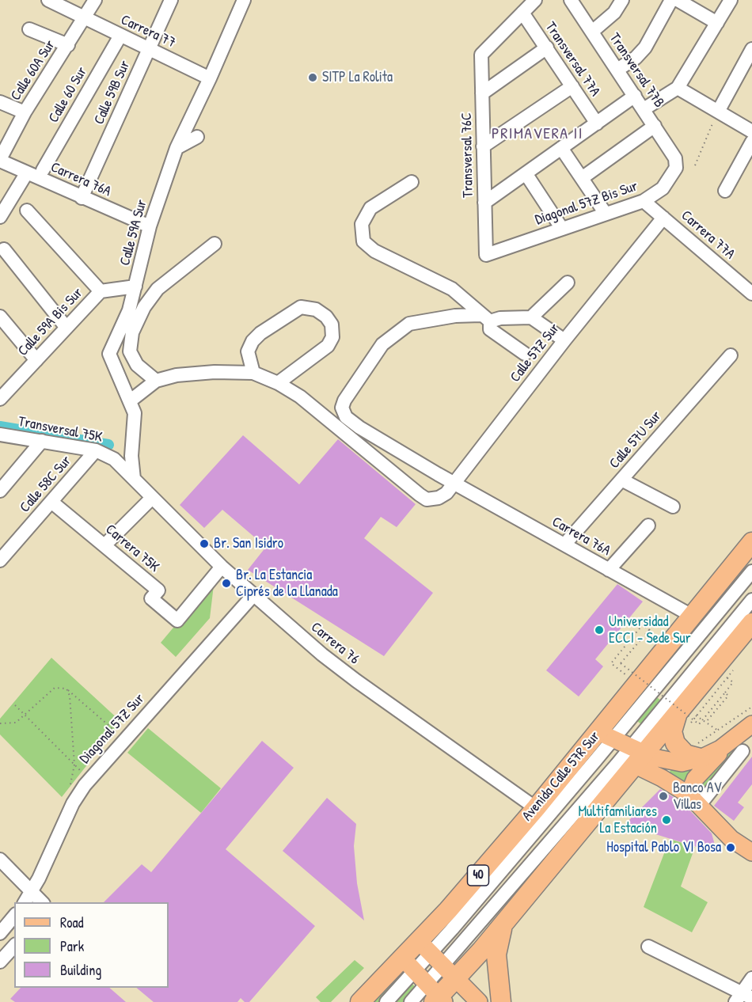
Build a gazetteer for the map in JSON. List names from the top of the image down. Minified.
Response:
{"streets":{"highway":["Avenida Calle 57R Sur","40"],"street":["Carrera 77","Transversal 77A","Calle 60A Sur","Transversal 77B","Calle 59B Sur","Calle 60 Sur","Transversal 76C","Carrera 76A","Diagonal 57Z Bis Sur","Calle 59A Sur","Carrera 77A","Calle 59A Bis Sur","Calle 57Z Sur","Transversal 75K","Calle 57U Sur","Calle 58C Sur","Carrera 75K","Carrera 76","Diagonal 57Z Sur"]},"crossings":[["Carrera 77","Calle 60A Sur"],["Carrera 77","Calle 59B Sur"],["Carrera 77","Calle 60 Sur"],["Carrera 77","Calle 59A Sur"],["Transversal 77A","Transversal 76C"],["Calle 60A Sur","Carrera 76A"],["Transversal 77B","Diagonal 57Z Bis Sur"],["Calle 59B Sur","Carrera 76A"],["Transversal 76C","Diagonal 57Z Bis Sur"],["Carrera 76A","Calle 59A Sur"],["Carrera 76A","Calle 57Z Sur"],["Carrera 76A","Calle 57U Sur"],["Carrera 76A","Avenida Calle 57R Sur"],["Diagonal 57Z Bis Sur","Carrera 77A"],["Calle 59A Sur","Calle 59A Bis Sur"],["Calle 59A Sur","Transversal 75K"],["Calle 59A Sur","Carrera 76"],["Carrera 77A","Calle 57Z Sur"],["Transversal 75K","Calle 58C Sur"],["Transversal 75K","Carrera 76"],["Calle 58C Sur","Carrera 75K"],["Carrera 75K","Carrera 76"],["Carrera 76","Diagonal 57Z Sur"],["Carrera 76","Avenida Calle 57R Sur"]],"districts":["PRIMAVERA II"],"places":["SITP La Rolita","Br. San Isidro","Br. La Estancia Ciprés de la Llanada","Universidad ECCI - Sede Sur","Banco AV Villas","Multifamiliares La Estación","Hospital Pablo VI Bosa"],"legend":["Road","Park","Building"]}
